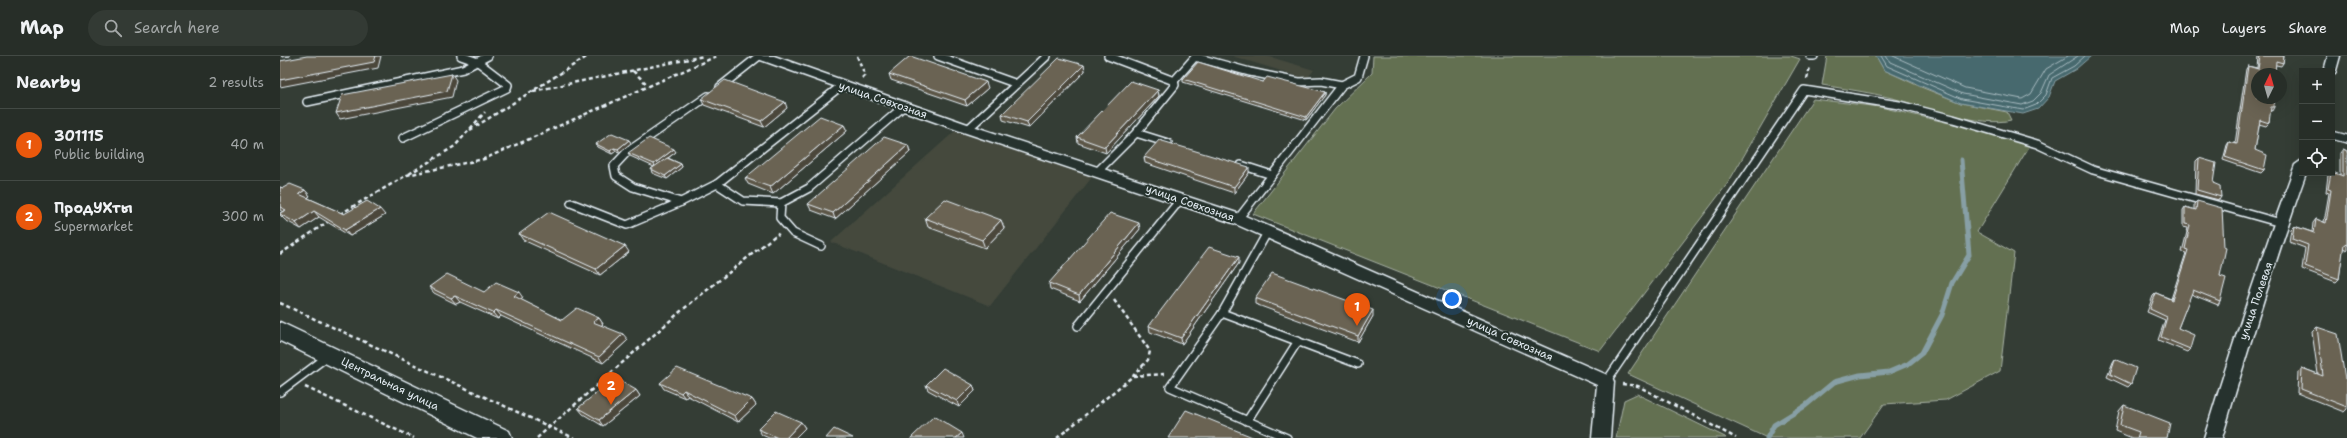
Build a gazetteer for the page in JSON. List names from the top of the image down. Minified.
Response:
{"streets":{"main road":["Центральная улица"],"street":["улица Совхозная","улица Полевая"]},"north":"top","page":{"header":"Map","search":"Search here","nav":["Map","Layers","Share"],"heading":["Nearby","2 results"],"map_buttons":["+","−"],"list":[{"mark":"1","name":"301115","note":"Public building","value":"40 m"},{"mark":"2","name":"ПродУХты","note":"Supermarket","value":"300 m"}],"pins":["1","2"]}}
